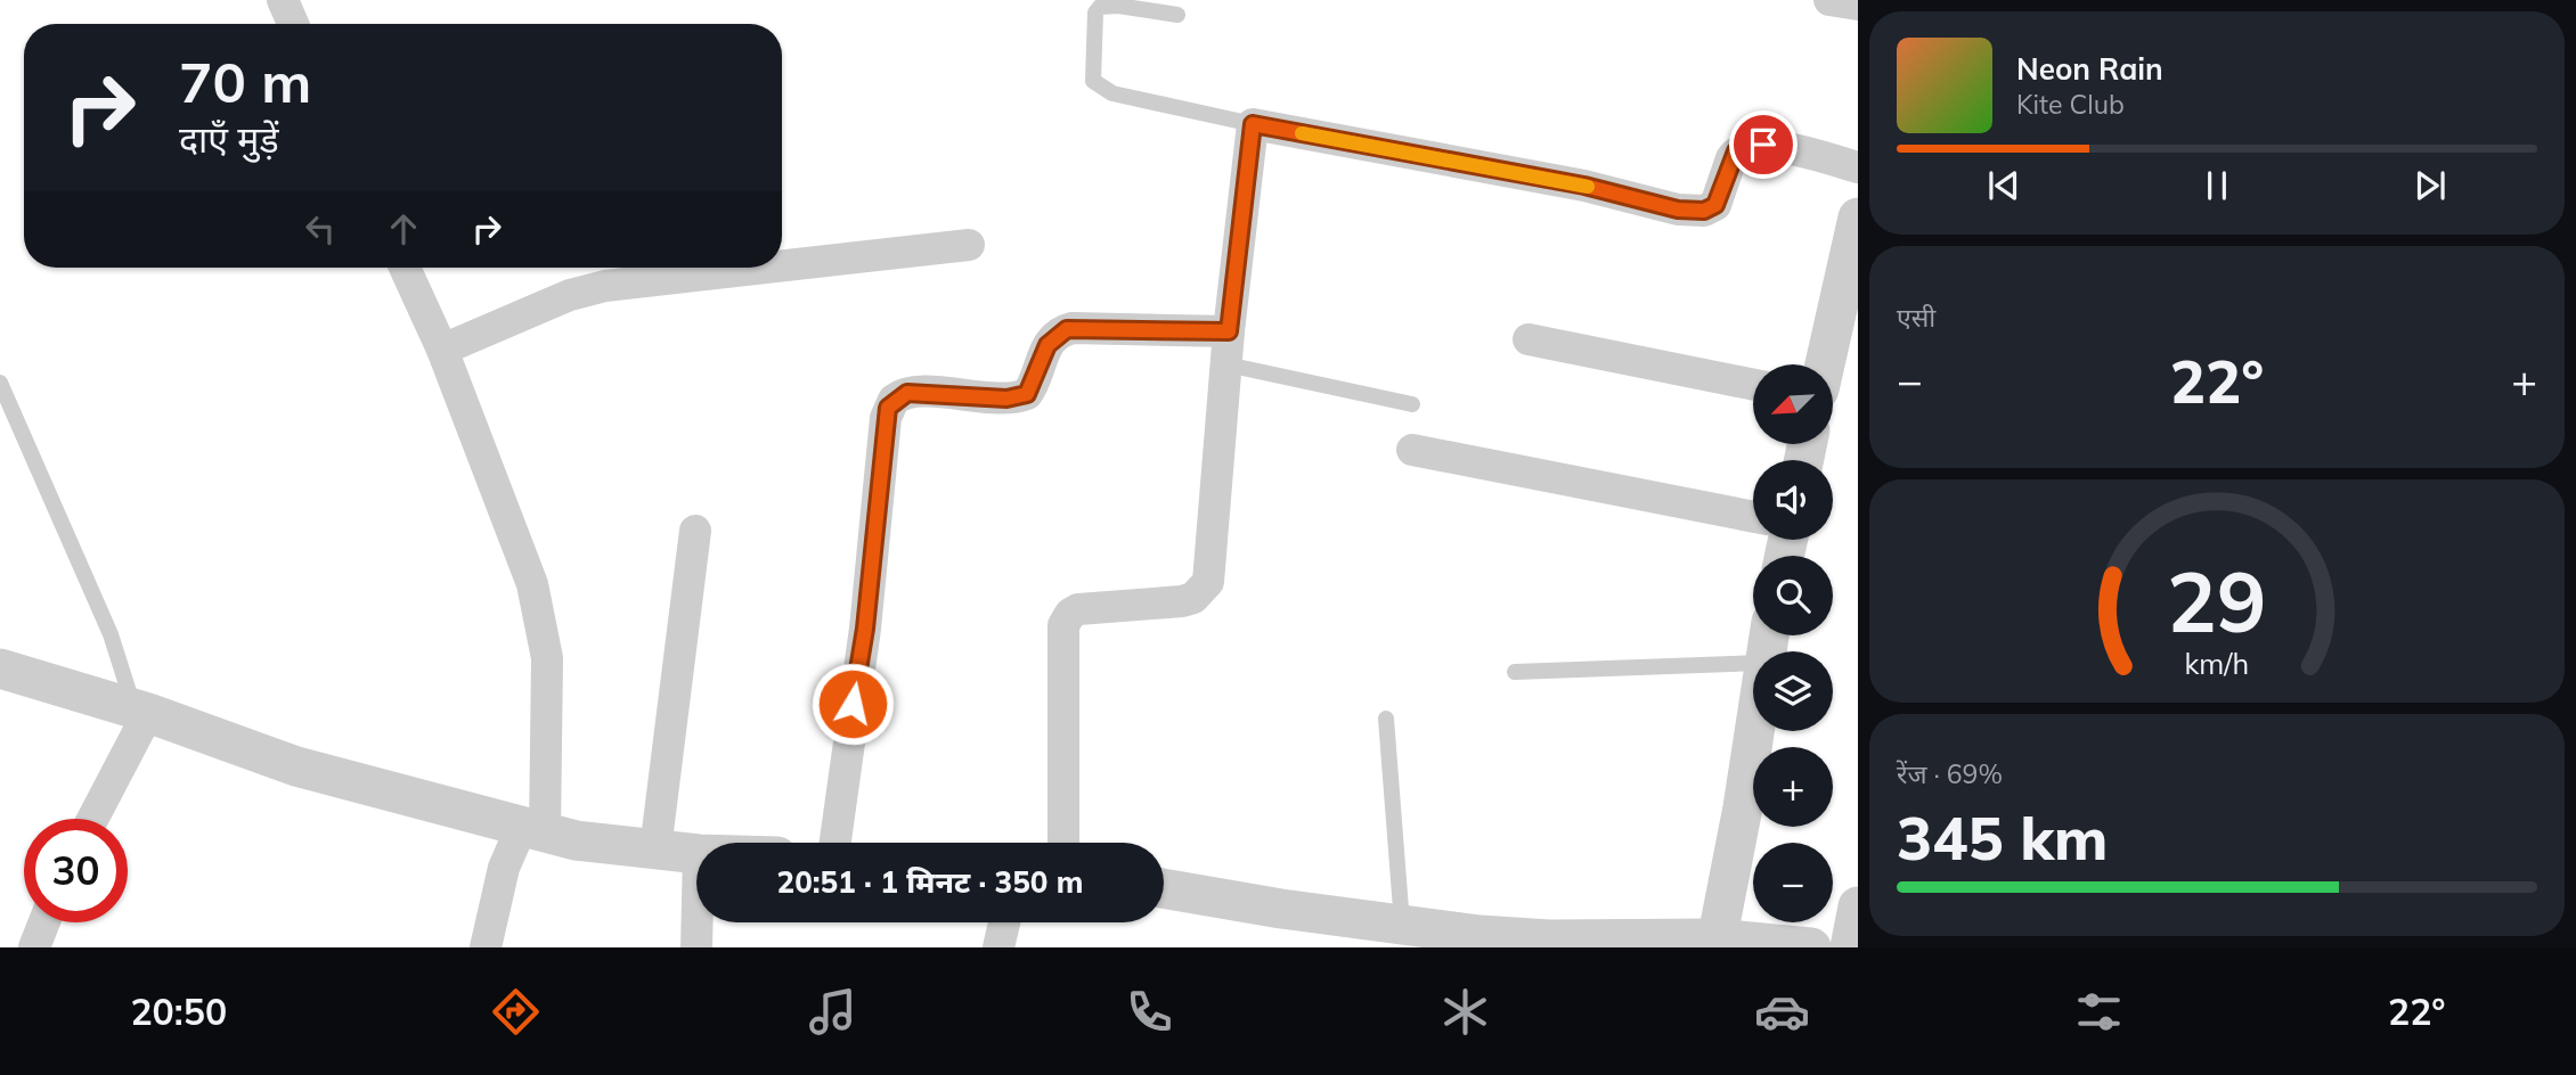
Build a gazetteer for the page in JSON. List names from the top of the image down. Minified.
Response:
{"north":"bottom left","page":{"turn":["70 m","दाएँ मुड़ें"],"song":["Neon Rain","Kite Club"],"tile":["एसी",["रेंज · 69%","345 km"]],"heat":["−","22°","+"],"map_buttons":["+","−"],"limit":"30","trip":"20:51 · 1 मिनट · 350 m","tabs":["20:50","22°"],"gauge":["29","km/h"]}}
